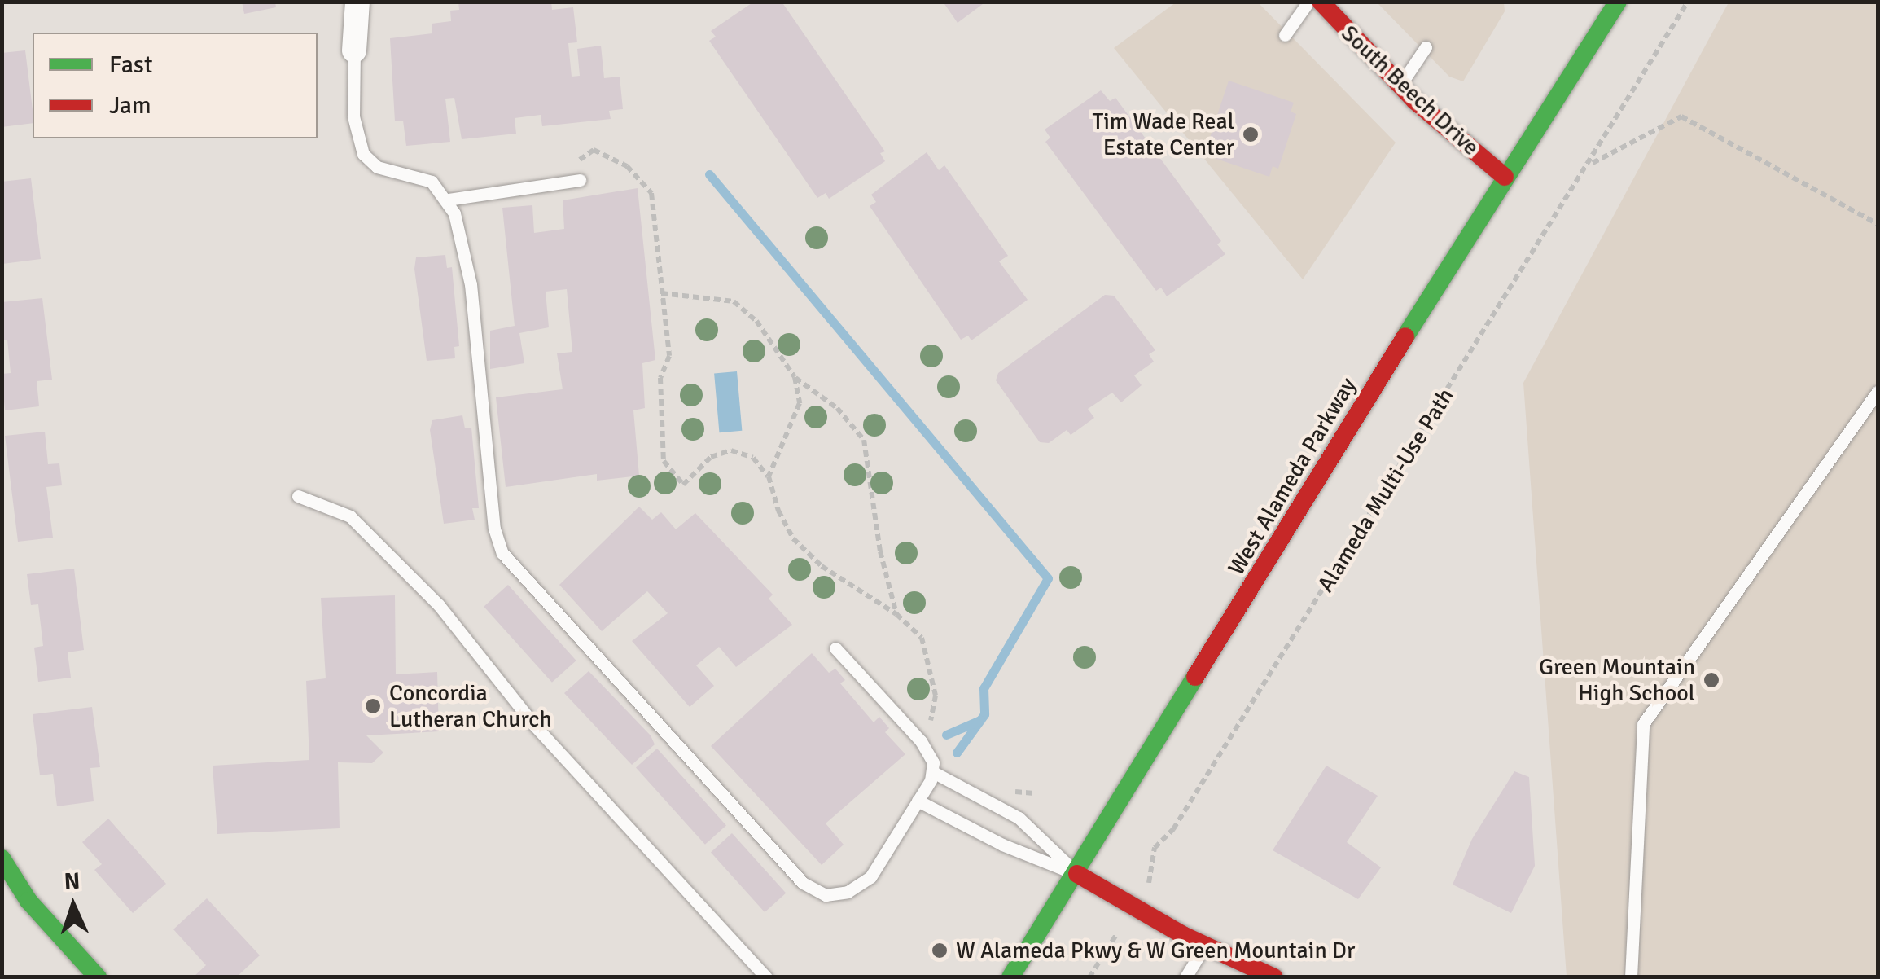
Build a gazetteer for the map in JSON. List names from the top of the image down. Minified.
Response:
{"streets":{"main road":["South Beech Drive","West Alameda Parkway"],"path":["Alameda Multi-Use Path"]},"crossings":[["South Beech Drive","West Alameda Parkway"]],"places":["Tim Wade Real Estate Center","Green Mountain High School","Concordia Lutheran Church","W Alameda Pkwy & W Green Mountain Dr"],"legend":["Fast","Jam"],"north":"top"}
